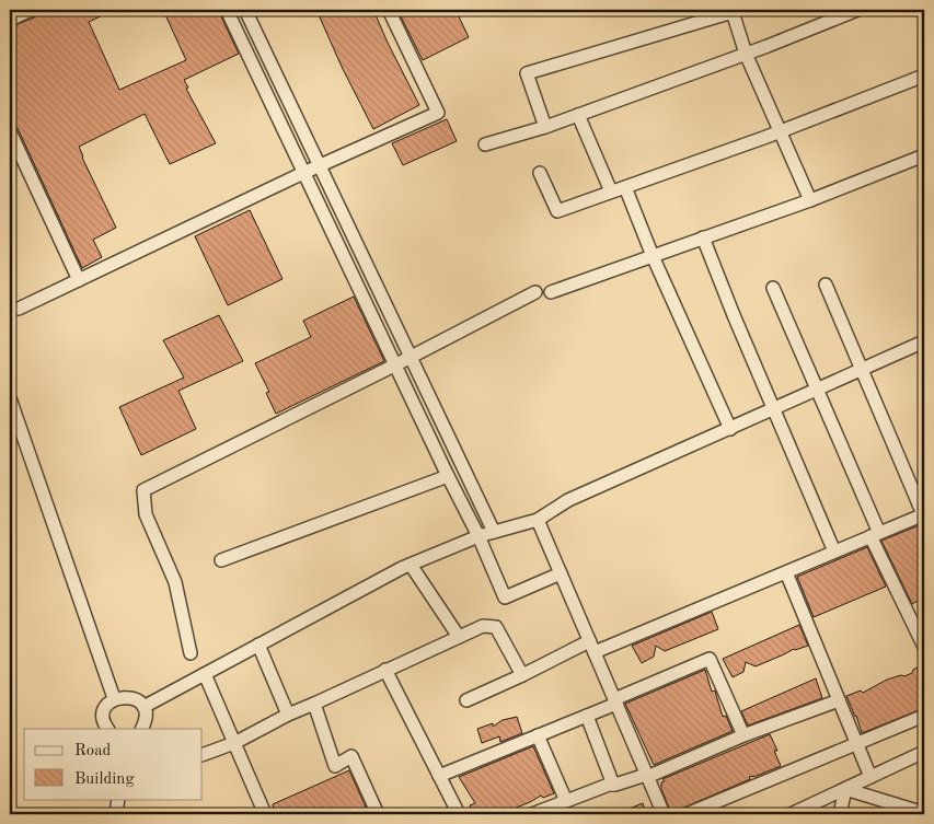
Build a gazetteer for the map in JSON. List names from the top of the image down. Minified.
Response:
{"legend":["Road","Building"]}
